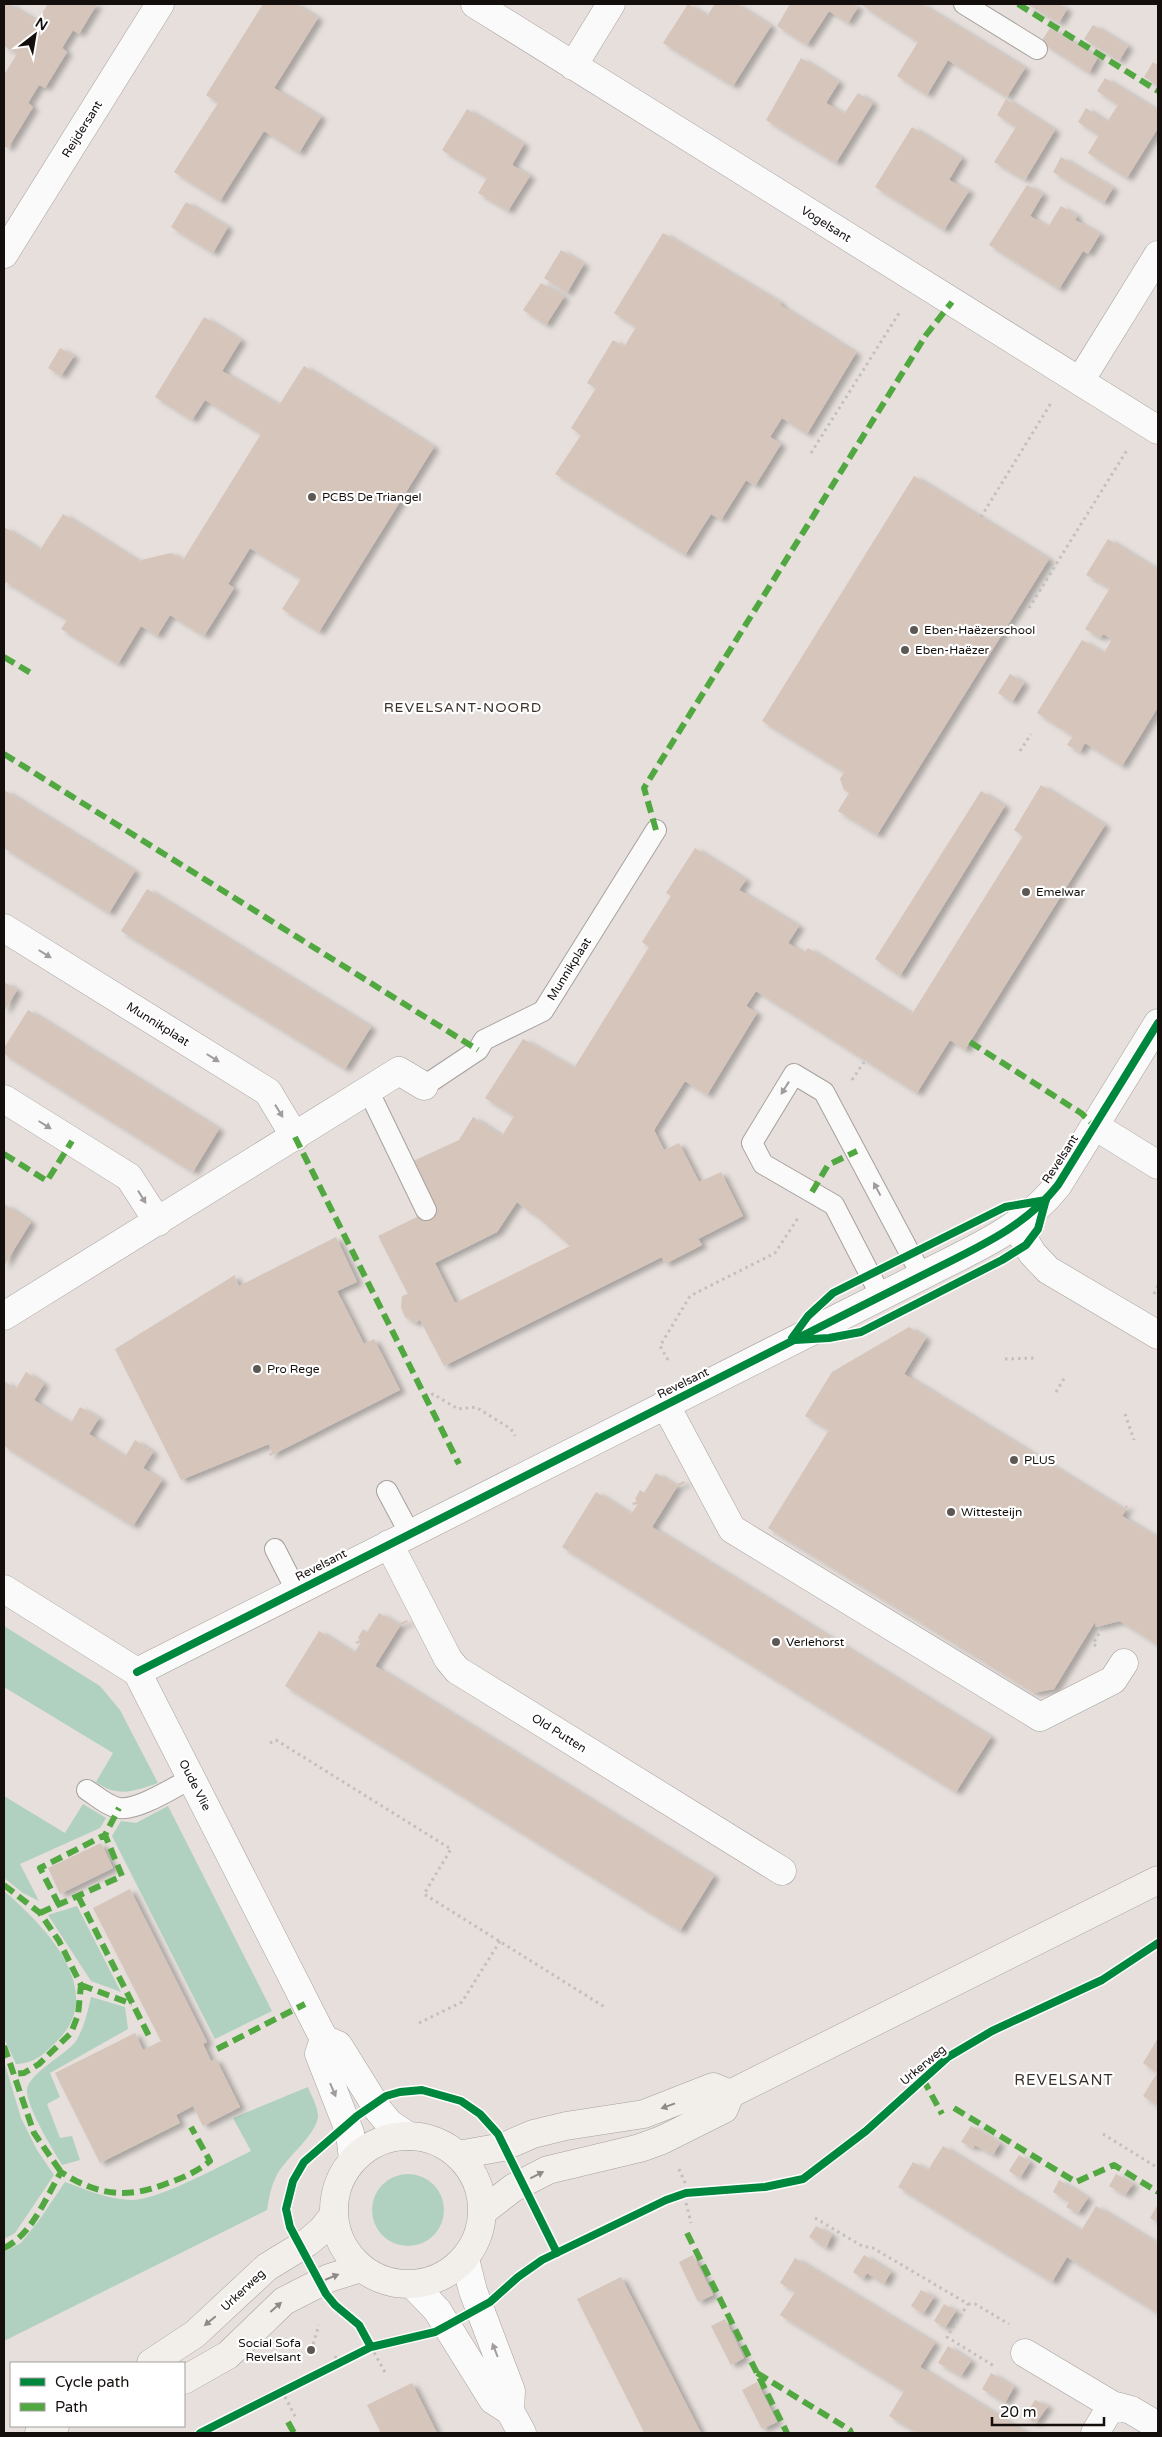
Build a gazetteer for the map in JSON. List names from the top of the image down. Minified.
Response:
{"streets":{"main road":["Urkerweg"],"street":["Reijdersant","Vogelsant","Munnikplaat","Revelsant","Old Putten","Oude Vlie"]},"crossings":[["Revelsant","Old Putten"],["Revelsant","Oude Vlie"],["Oude Vlie","Urkerweg"]],"districts":["REVELSANT-NOORD","REVELSANT"],"places":["PCBS De Triangel","Eben-Haëzerschool","Eben-Haëzer","Emelwar","Pro Rege","PLUS","Wittesteijn","Verlehorst","Social Sofa Revelsant"],"legend":["Cycle path","Path"],"scale_bar":"20 m","north":"top right"}
